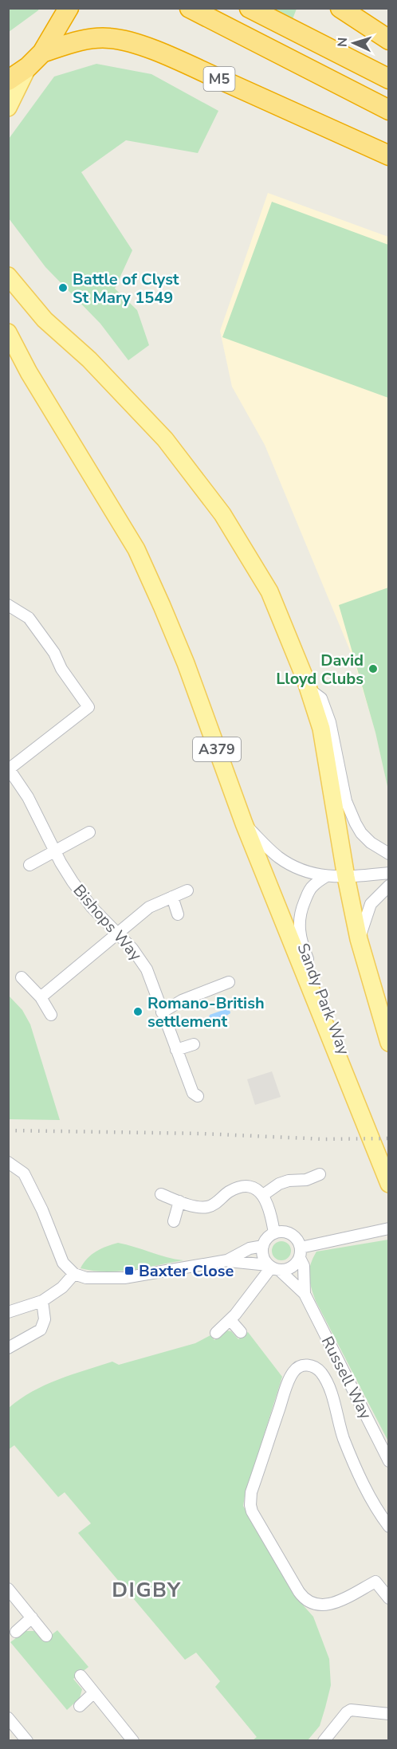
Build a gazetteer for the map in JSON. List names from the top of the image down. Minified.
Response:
{"streets":{"highway":["M5"],"main road":["A379"],"street":["Bishops Way","Sandy Park Way","Russell Way"]},"crossings":[["A379","Sandy Park Way"]],"districts":["DIGBY"],"places":{"other":["Battle of Clyst St Mary 1549","David Lloyd Clubs","Romano-British settlement"],"transit":["Baxter Close"]},"north":"left"}
